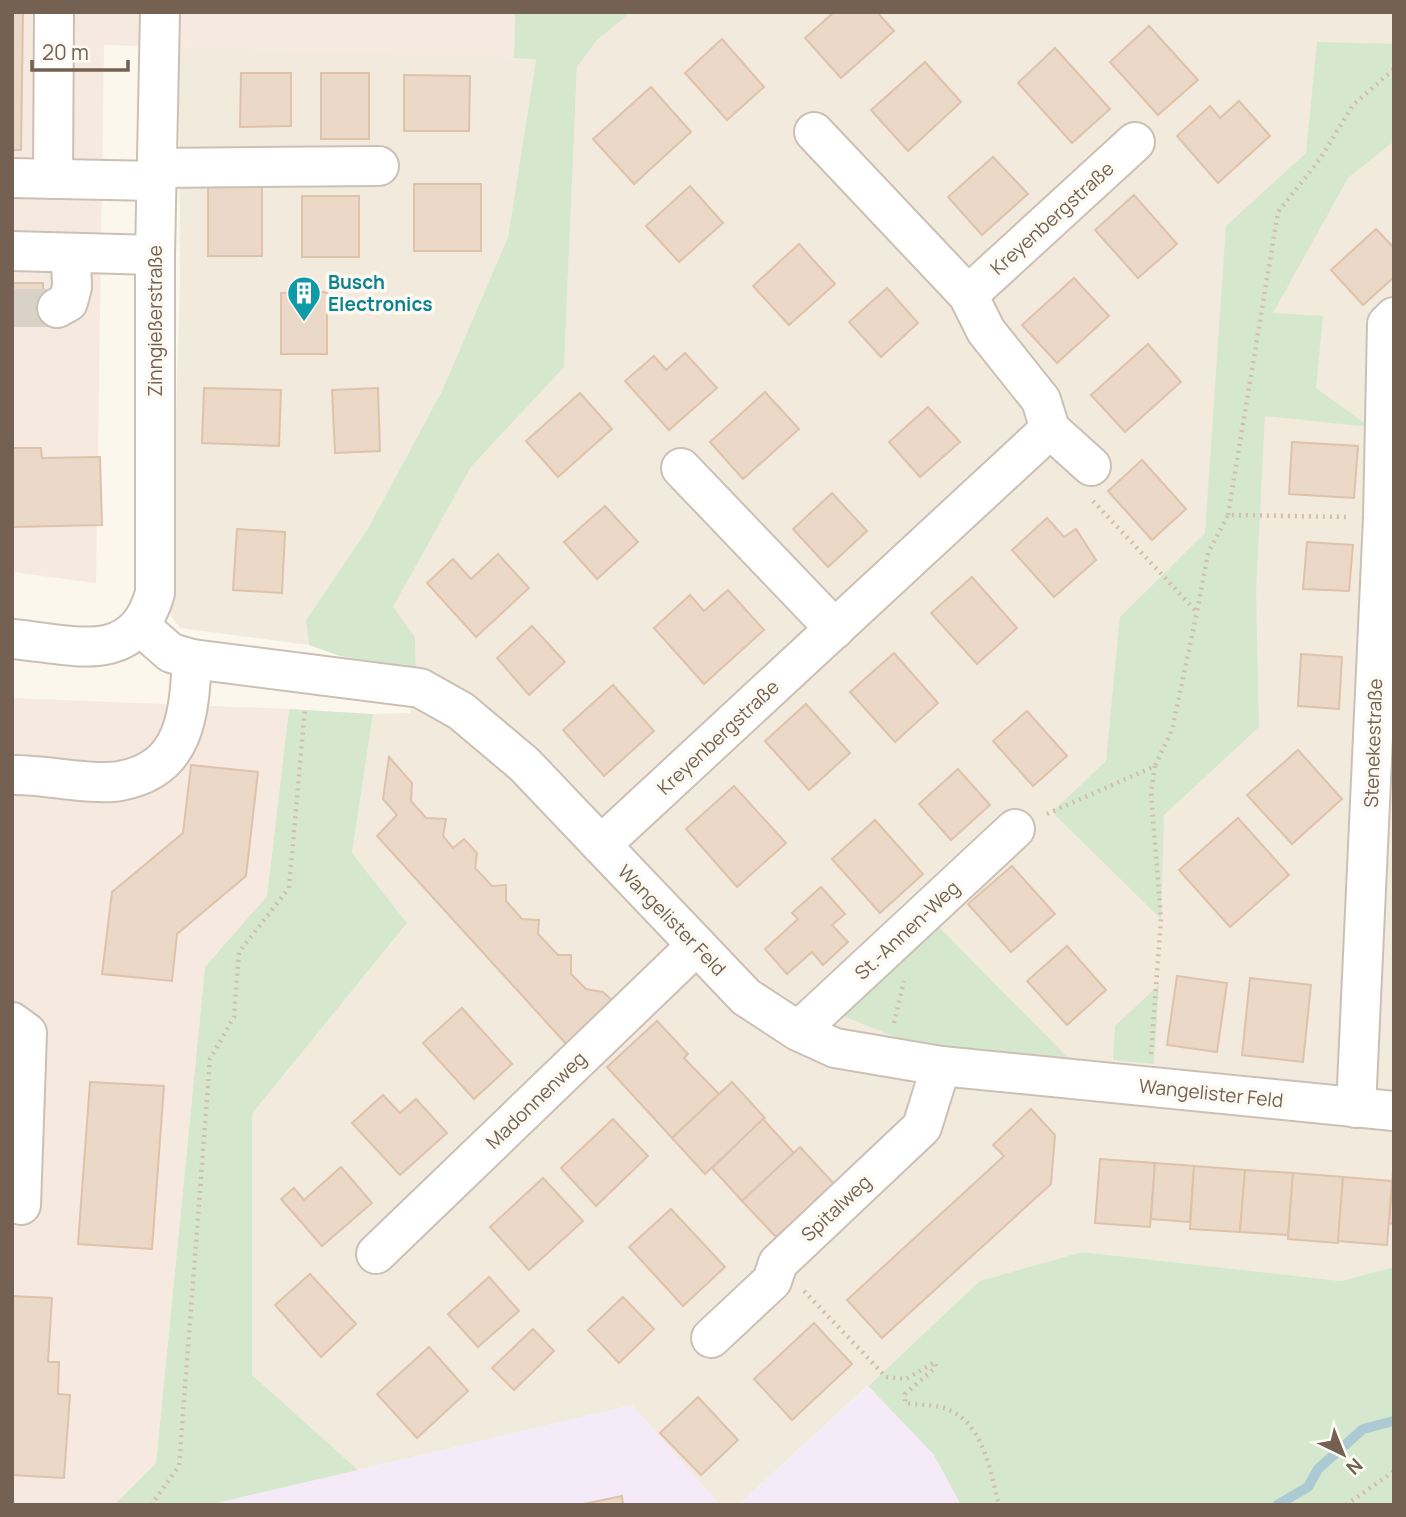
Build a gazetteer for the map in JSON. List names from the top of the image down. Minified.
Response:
{"streets":{"street":["Kreyenbergstraße","Zinngießerstraße","Stenekestraße","Wangelister Feld","St.-Annen-Weg","Madonnenweg","Spitalweg"]},"crossings":[["Kreyenbergstraße","Wangelister Feld"],["Zinngießerstraße","Wangelister Feld"],["Stenekestraße","Wangelister Feld"],["Wangelister Feld","St.-Annen-Weg"],["Wangelister Feld","Madonnenweg"],["Wangelister Feld","Spitalweg"]],"places":{"building":["Busch Electronics"]},"scale_bar":"20 m","north":"bottom right"}
